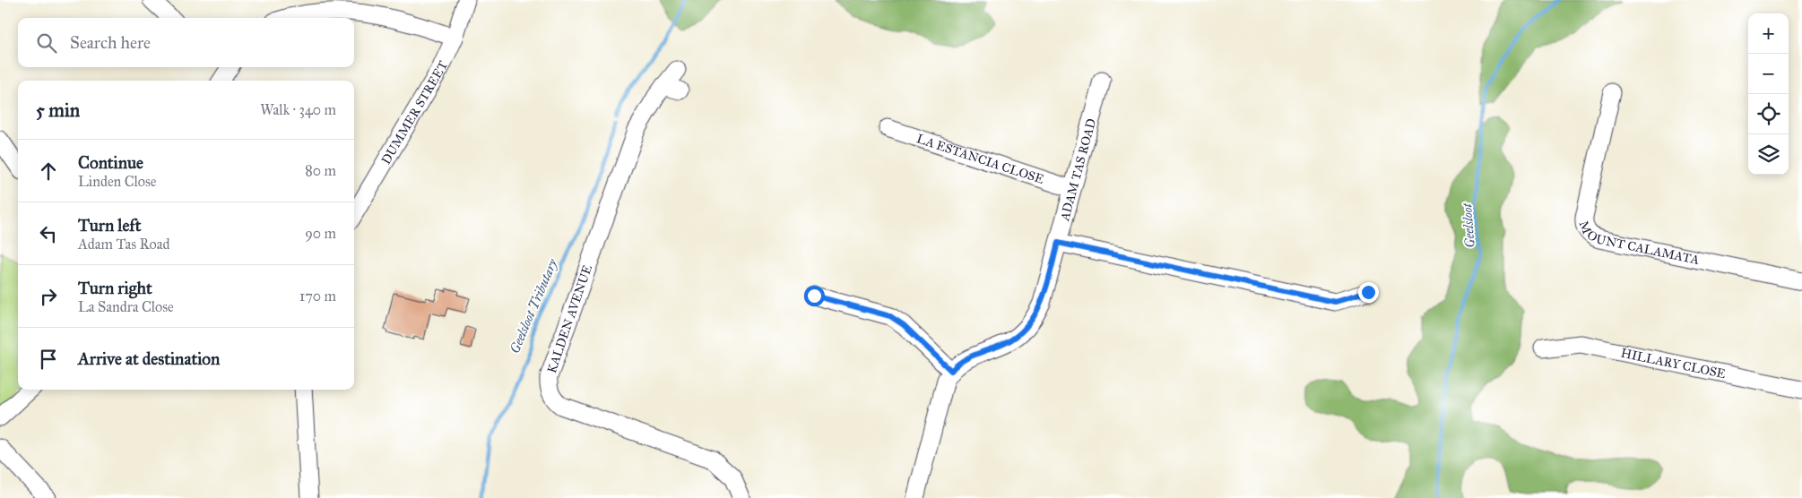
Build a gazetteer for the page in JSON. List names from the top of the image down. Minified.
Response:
{"streets":{"street":["DUMMER STREET","LA ESTANCIA CLOSE","ADAM TAS ROAD","MOUNT CALAMATA","KALDEN AVENUE","HILLARY CLOSE"]},"crossings":[["LA ESTANCIA CLOSE","ADAM TAS ROAD"]],"water":["Geelsloot","Geelsloot Tributary"],"page":{"map_buttons":["+","−"],"search":"Search here","heading":["5 min","Walk · 340 m"],"list":[["Continue","Linden Close","80 m"],["Turn left","Adam Tas Road","90 m"],["Turn right","La Sandra Close","170 m"],"Arrive at destination"]}}
